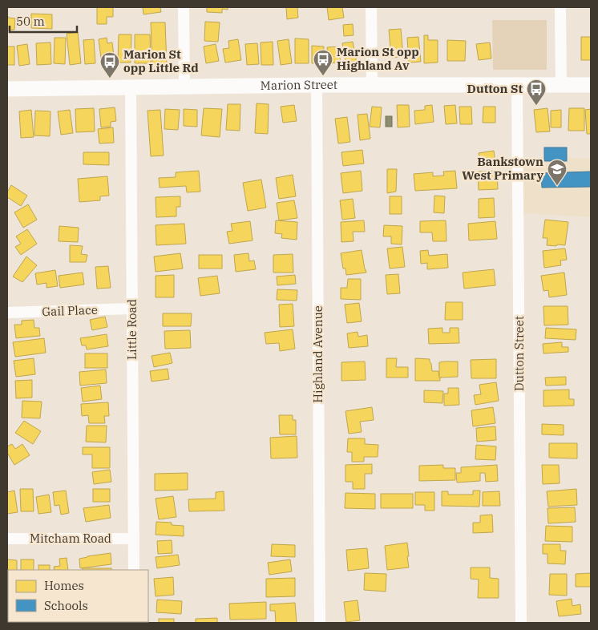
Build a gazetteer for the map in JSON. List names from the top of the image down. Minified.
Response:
{"streets":{"main road":["Marion Street"],"street":["Gail Place","Little Road","Dutton Street","Highland Avenue","Mitcham Road"]},"crossings":[["Marion Street","Little Road"],["Marion Street","Dutton Street"],["Marion Street","Highland Avenue"],["Gail Place","Little Road"],["Little Road","Mitcham Road"]],"places":{"bus stop":["Marion St opp Highland Av","Marion St opp Little Rd","Dutton St"],"school or university":["Bankstown West Primary"]},"legend":["Homes","Schools"],"scale_bar":"50 m"}
